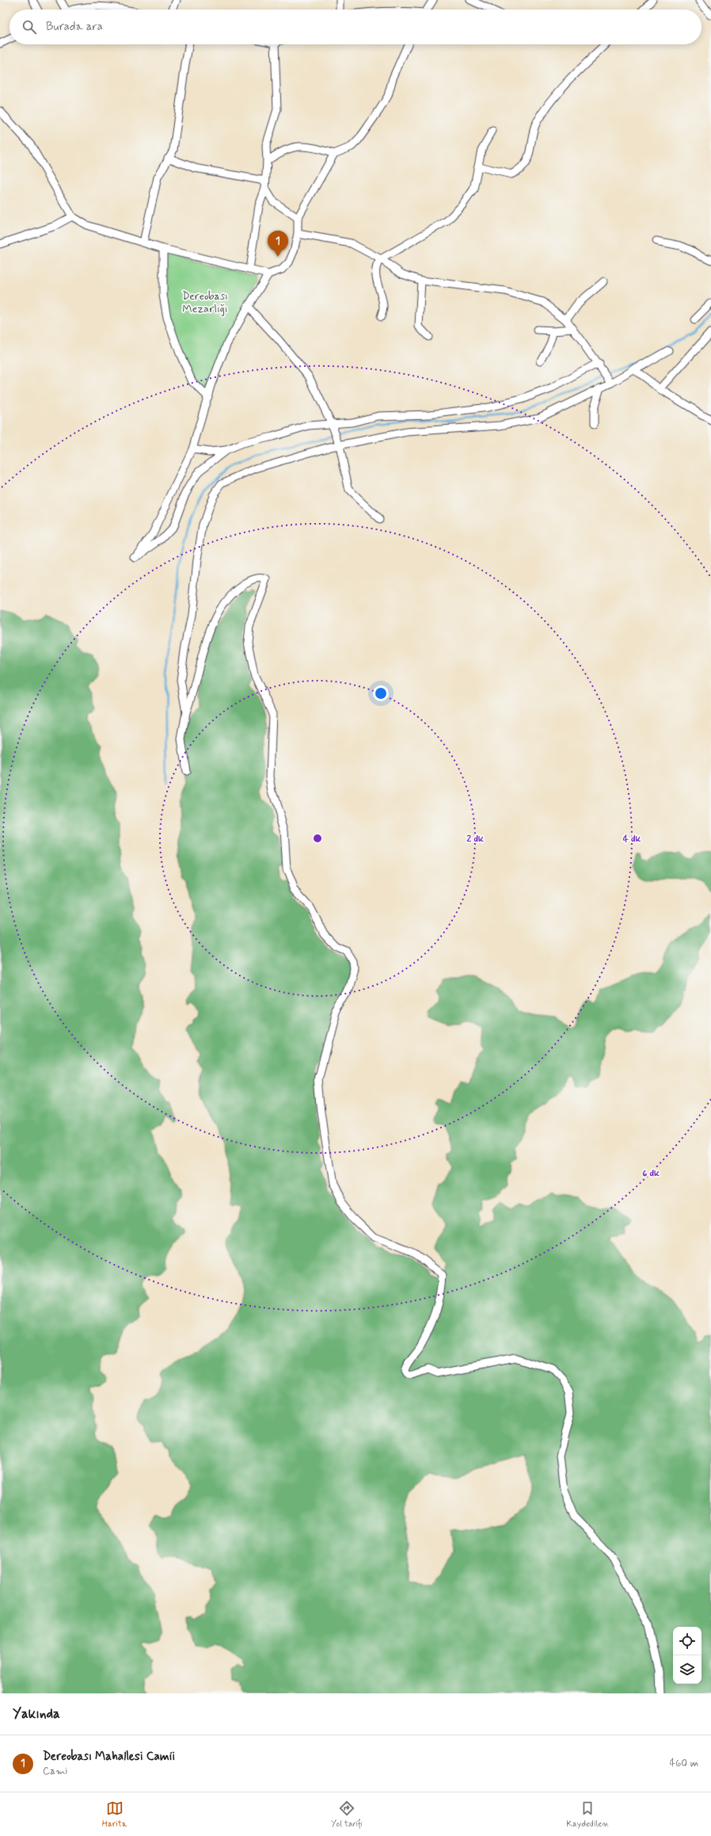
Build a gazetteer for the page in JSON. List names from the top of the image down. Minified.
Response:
{"parks":["Dereobası Mezarlığı"],"page":{"search":"Burada ara","pins":"1","heading":"Yakında","list":[{"mark":"1","name":"Dereobası Mahallesi Camii","note":"Cami","value":"460 m"}],"nav":["Harita","Yol tarifi","Kaydedilen"]},"rings":["2 dk","4 dk","6 dk"]}
